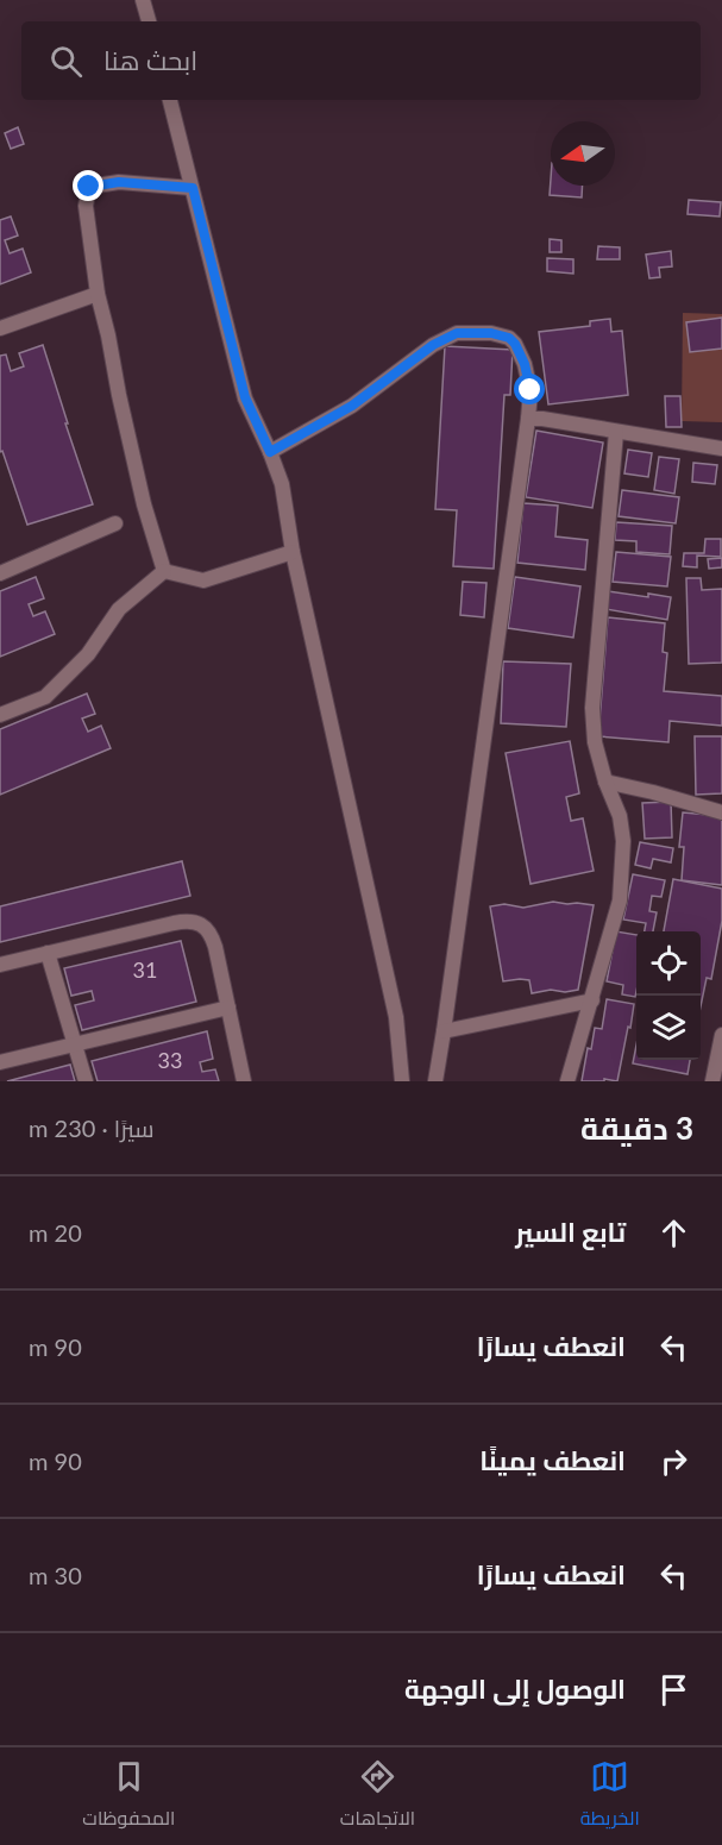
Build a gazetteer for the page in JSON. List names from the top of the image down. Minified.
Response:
{"house_numbers":["31","33"],"north":"left","page":{"search":"ابحث هنا","heading":["3 دقيقة","سيرًا · 230 m"],"list":[["تابع السير","20 m"],["انعطف يسارًا","90 m"],["انعطف يمينًا","90 m"],["انعطف يسارًا","30 m"],"الوصول إلى الوجهة"],"nav":["الخريطة","الاتجاهات","المحفوظات"]}}
